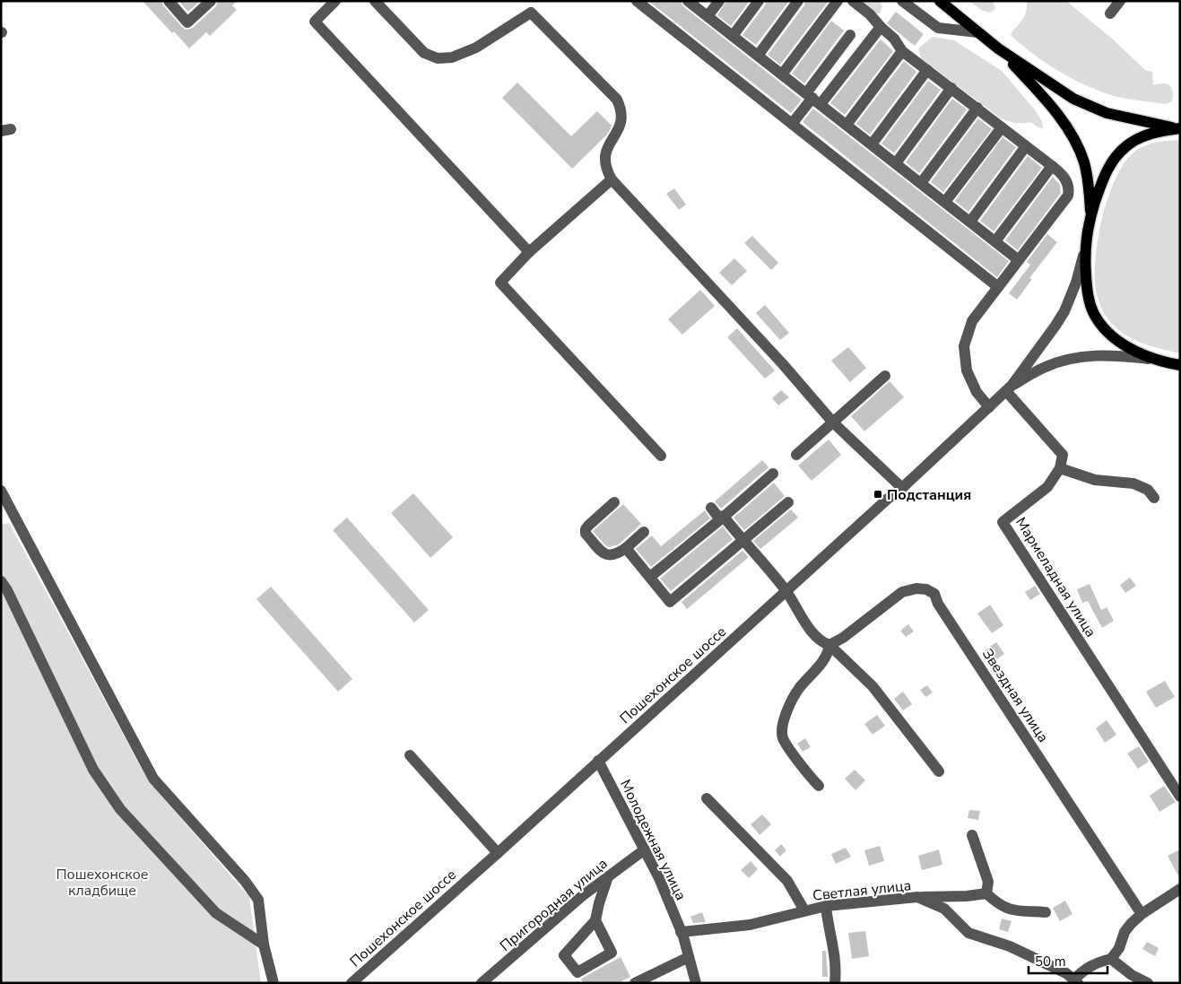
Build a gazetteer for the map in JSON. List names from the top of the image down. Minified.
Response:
{"streets":{"street":["Мармеладная улица","Пошехонское шоссе","Звездная улица","Молодежная улица","Светлая улица","Пригородная улица"]},"crossings":[["Пошехонское шоссе","Молодежная улица"],["Молодежная улица","Светлая улица"],["Молодежная улица","Пригородная улица"]],"parks":["Пошехонское кладбище"],"places":{"transit":["Подстанция"]},"scale_bar":"50 m"}
